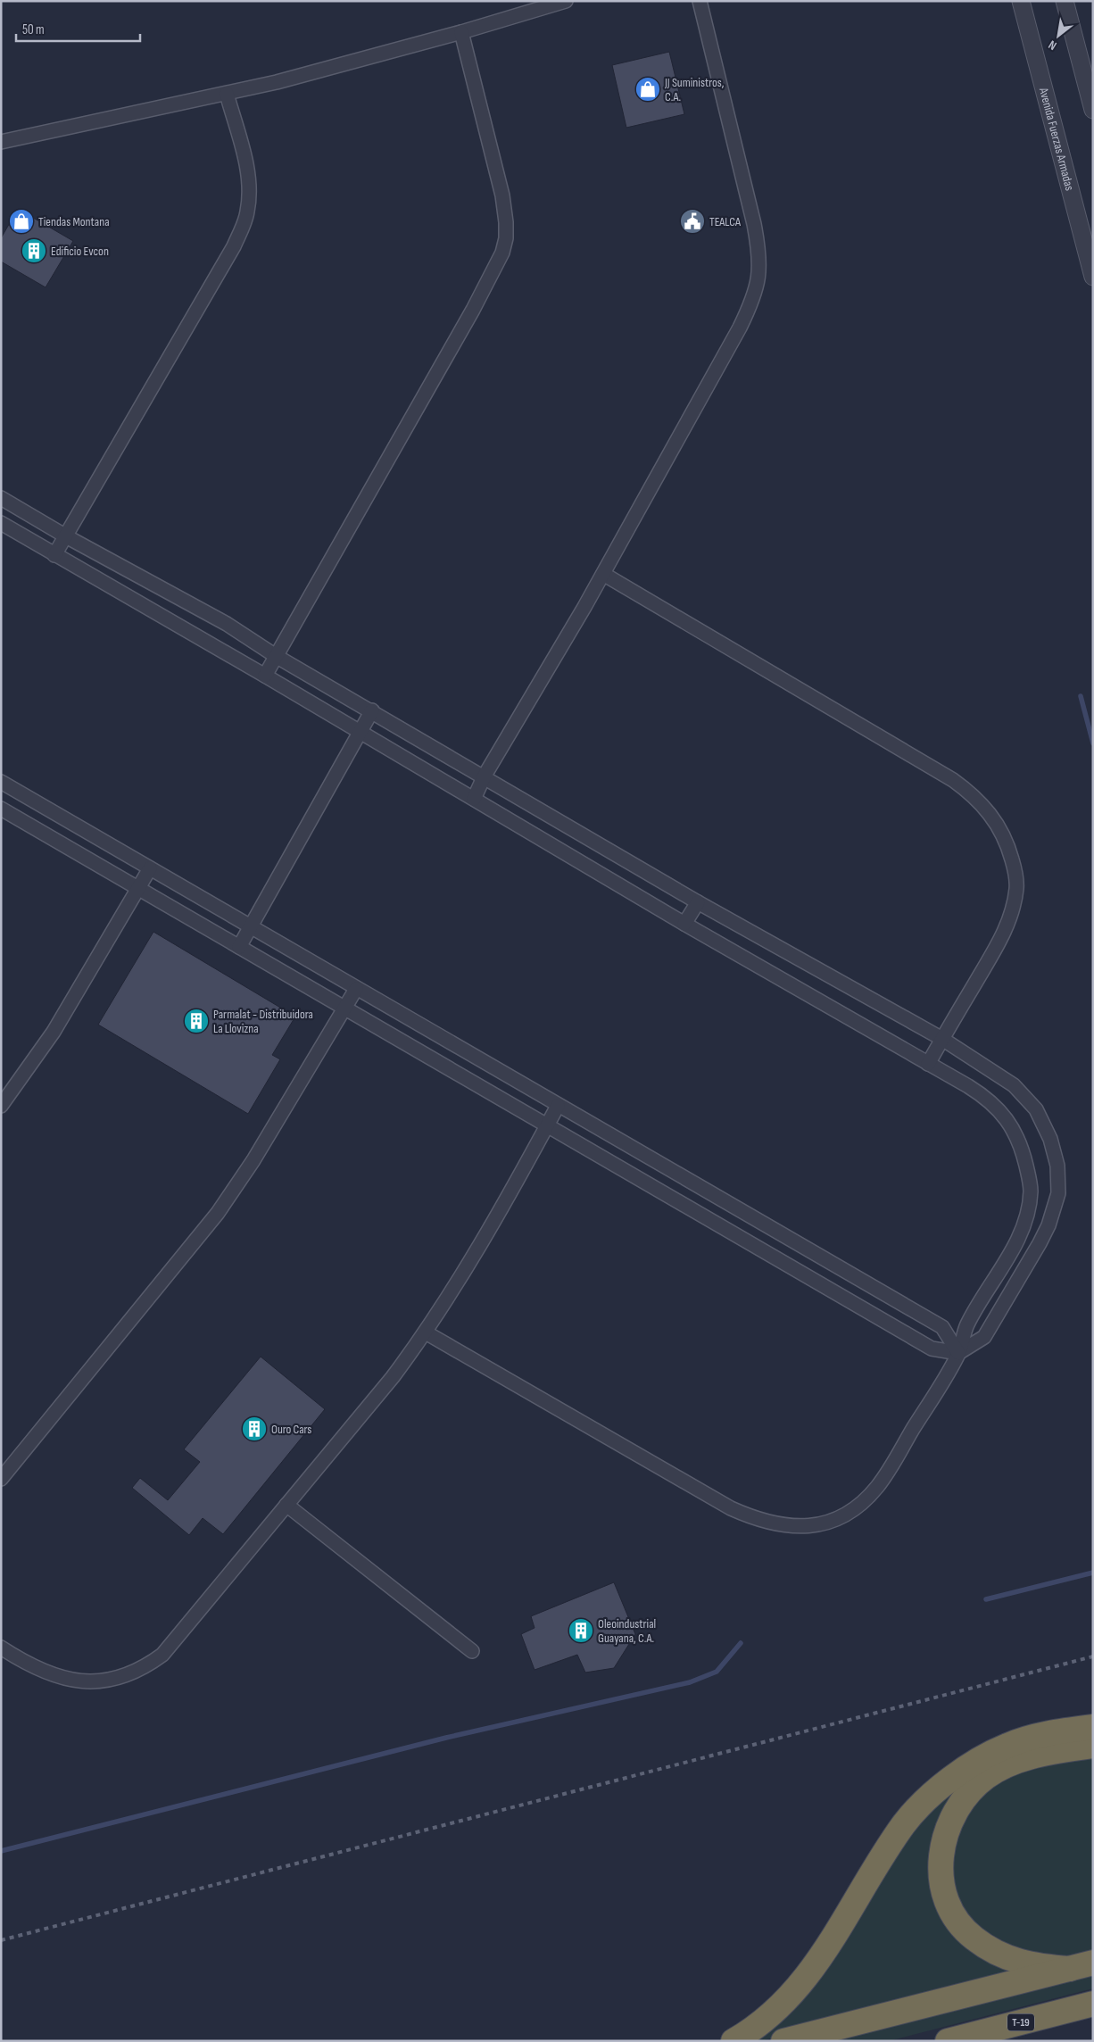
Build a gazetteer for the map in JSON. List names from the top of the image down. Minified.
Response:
{"streets":{"highway":["T-19"],"street":["Avenida Fuerzas Armadas"]},"places":{"shop":["JJ Suministros, C.A.","Tiendas Montana"],"public building":["TEALCA"],"building":["Edificio Evcon","Parmalat - Distribuidora La Llovizna","Ouro Cars","Oleoindustrial Guayana, C.A."]},"scale_bar":"50 m","north":"bottom left"}
